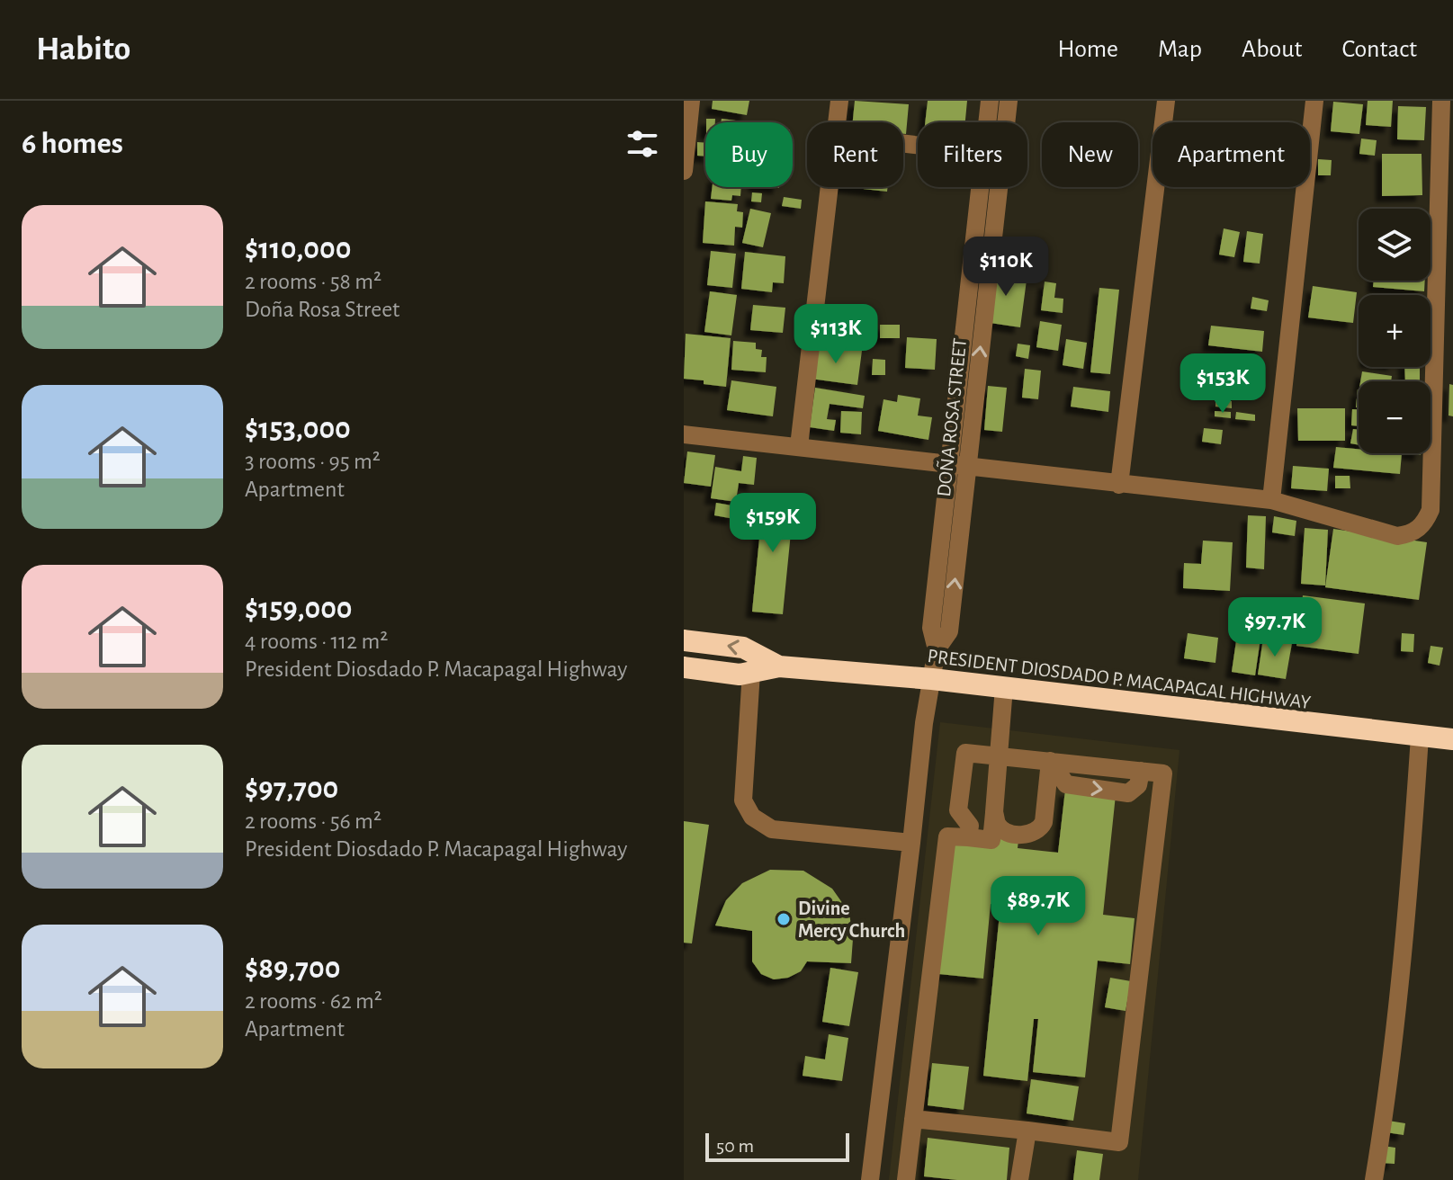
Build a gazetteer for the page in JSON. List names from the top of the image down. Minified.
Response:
{"streets":{"highway":["PRESIDENT DIOSDADO P. MACAPAGAL HIGHWAY"],"street":["DOÑA ROSA STREET"]},"crossings":[["DOÑA ROSA STREET","PRESIDENT DIOSDADO P. MACAPAGAL HIGHWAY"]],"places":["Divine Mercy Church"],"scale_bar":"50 m","page":{"header":"Habito","nav":["Home","Map","About","Contact"],"heading":"6 homes","chip":["Buy","Rent","Filters","New","Apartment"],"list":[{"name":"$110,000","note":"2 rooms · 58 m² · Doña Rosa Street"},{"name":"$153,000","note":"3 rooms · 95 m² · Apartment"},{"name":"$159,000","note":"4 rooms · 112 m² · President Diosdado P. Macapagal Highway"},{"name":"$97,700","note":"2 rooms · 56 m² · President Diosdado P. Macapagal Highway"},{"name":"$89,700","note":"2 rooms · 62 m² · Apartment"}],"map_buttons":["+","−"],"price":["$110K","$113K","$153K","$159K","$97.7K","$89.7K"],"scale":"50 m"}}
